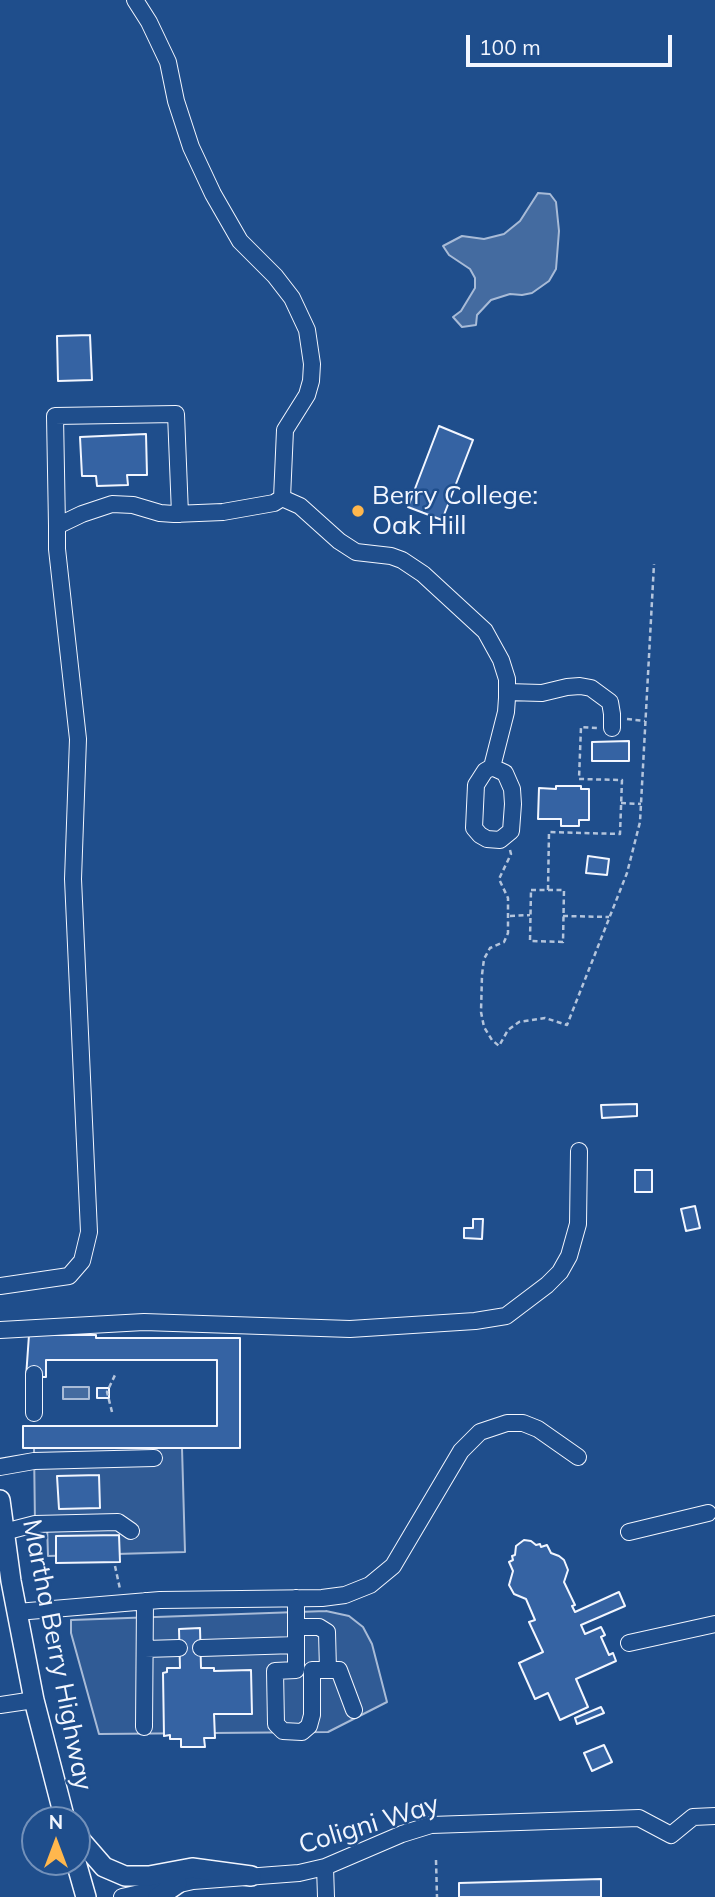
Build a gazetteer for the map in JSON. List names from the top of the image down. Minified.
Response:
{"streets":{"main road":["Martha Berry Highway"],"street":["Coligni Way"]},"places":["Berry College: Oak Hill"],"scale_bar":"100 m","north":"top"}
